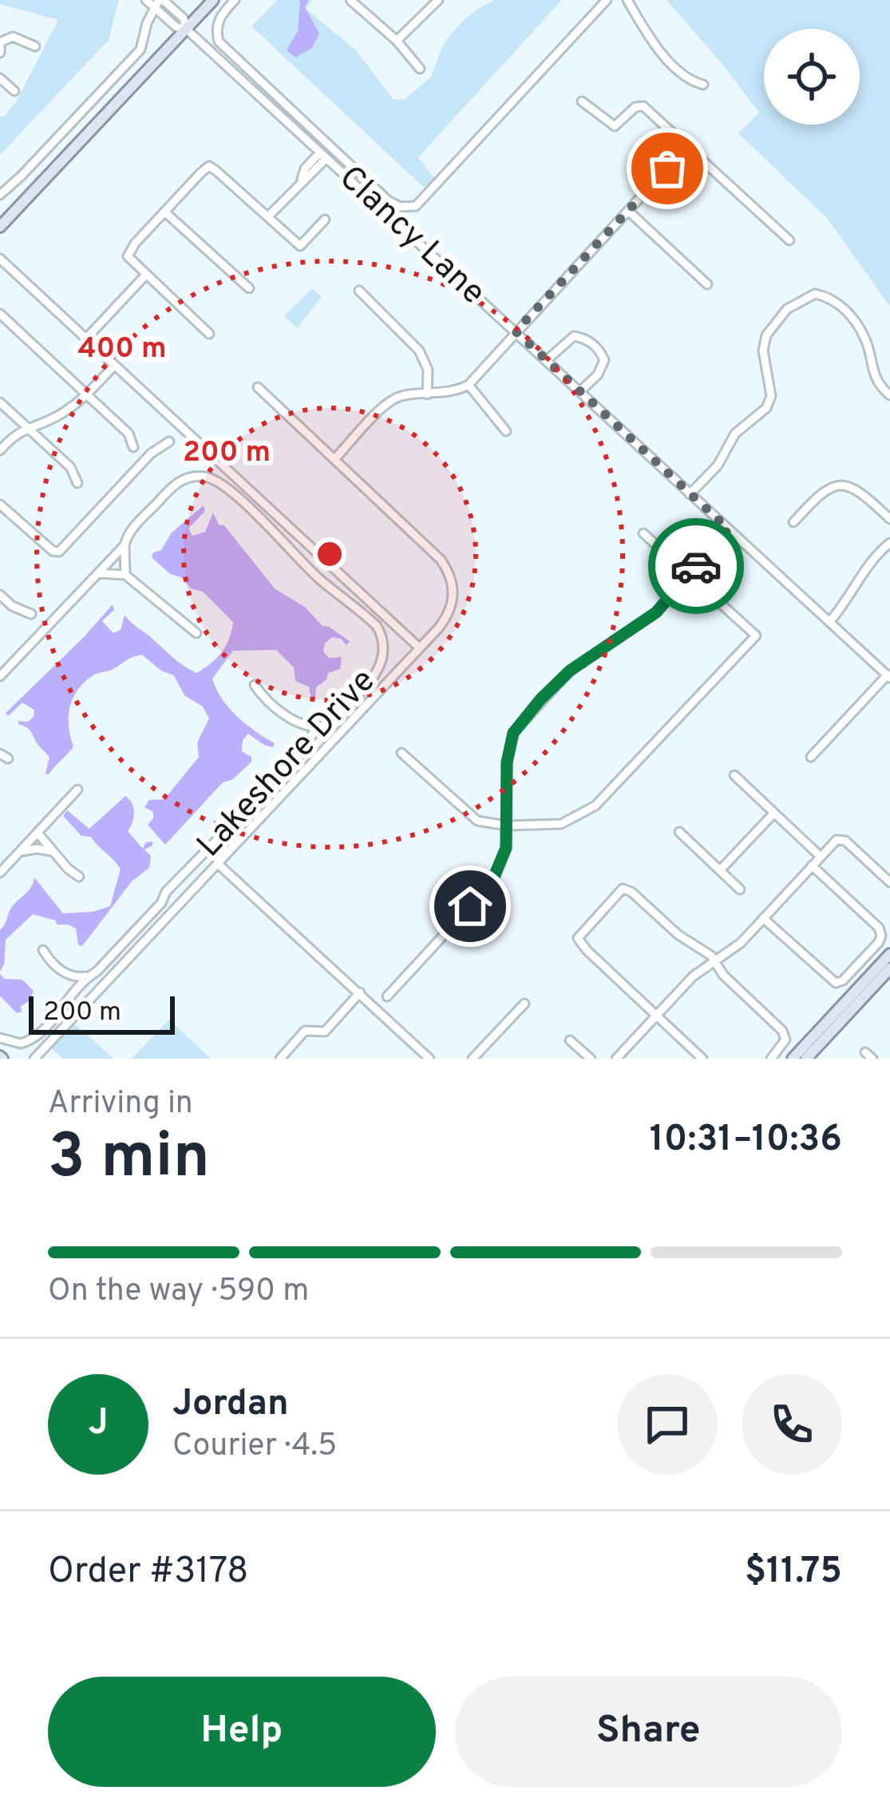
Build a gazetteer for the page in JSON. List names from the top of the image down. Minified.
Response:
{"streets":{"street":["Clancy Lane","Lakeshore Drive"]},"scale_bar":"200 m","page":{"scale":"200 m","heading":["3 min","Arriving in","10:31–10:36"],"panel":["Jordan","Courier · 4.5","Order #3178","$11.75"],"bar":"On the way · 590 m","round":"J","buttons":["Help","Share"]},"rings":["400 m","200 m"]}
